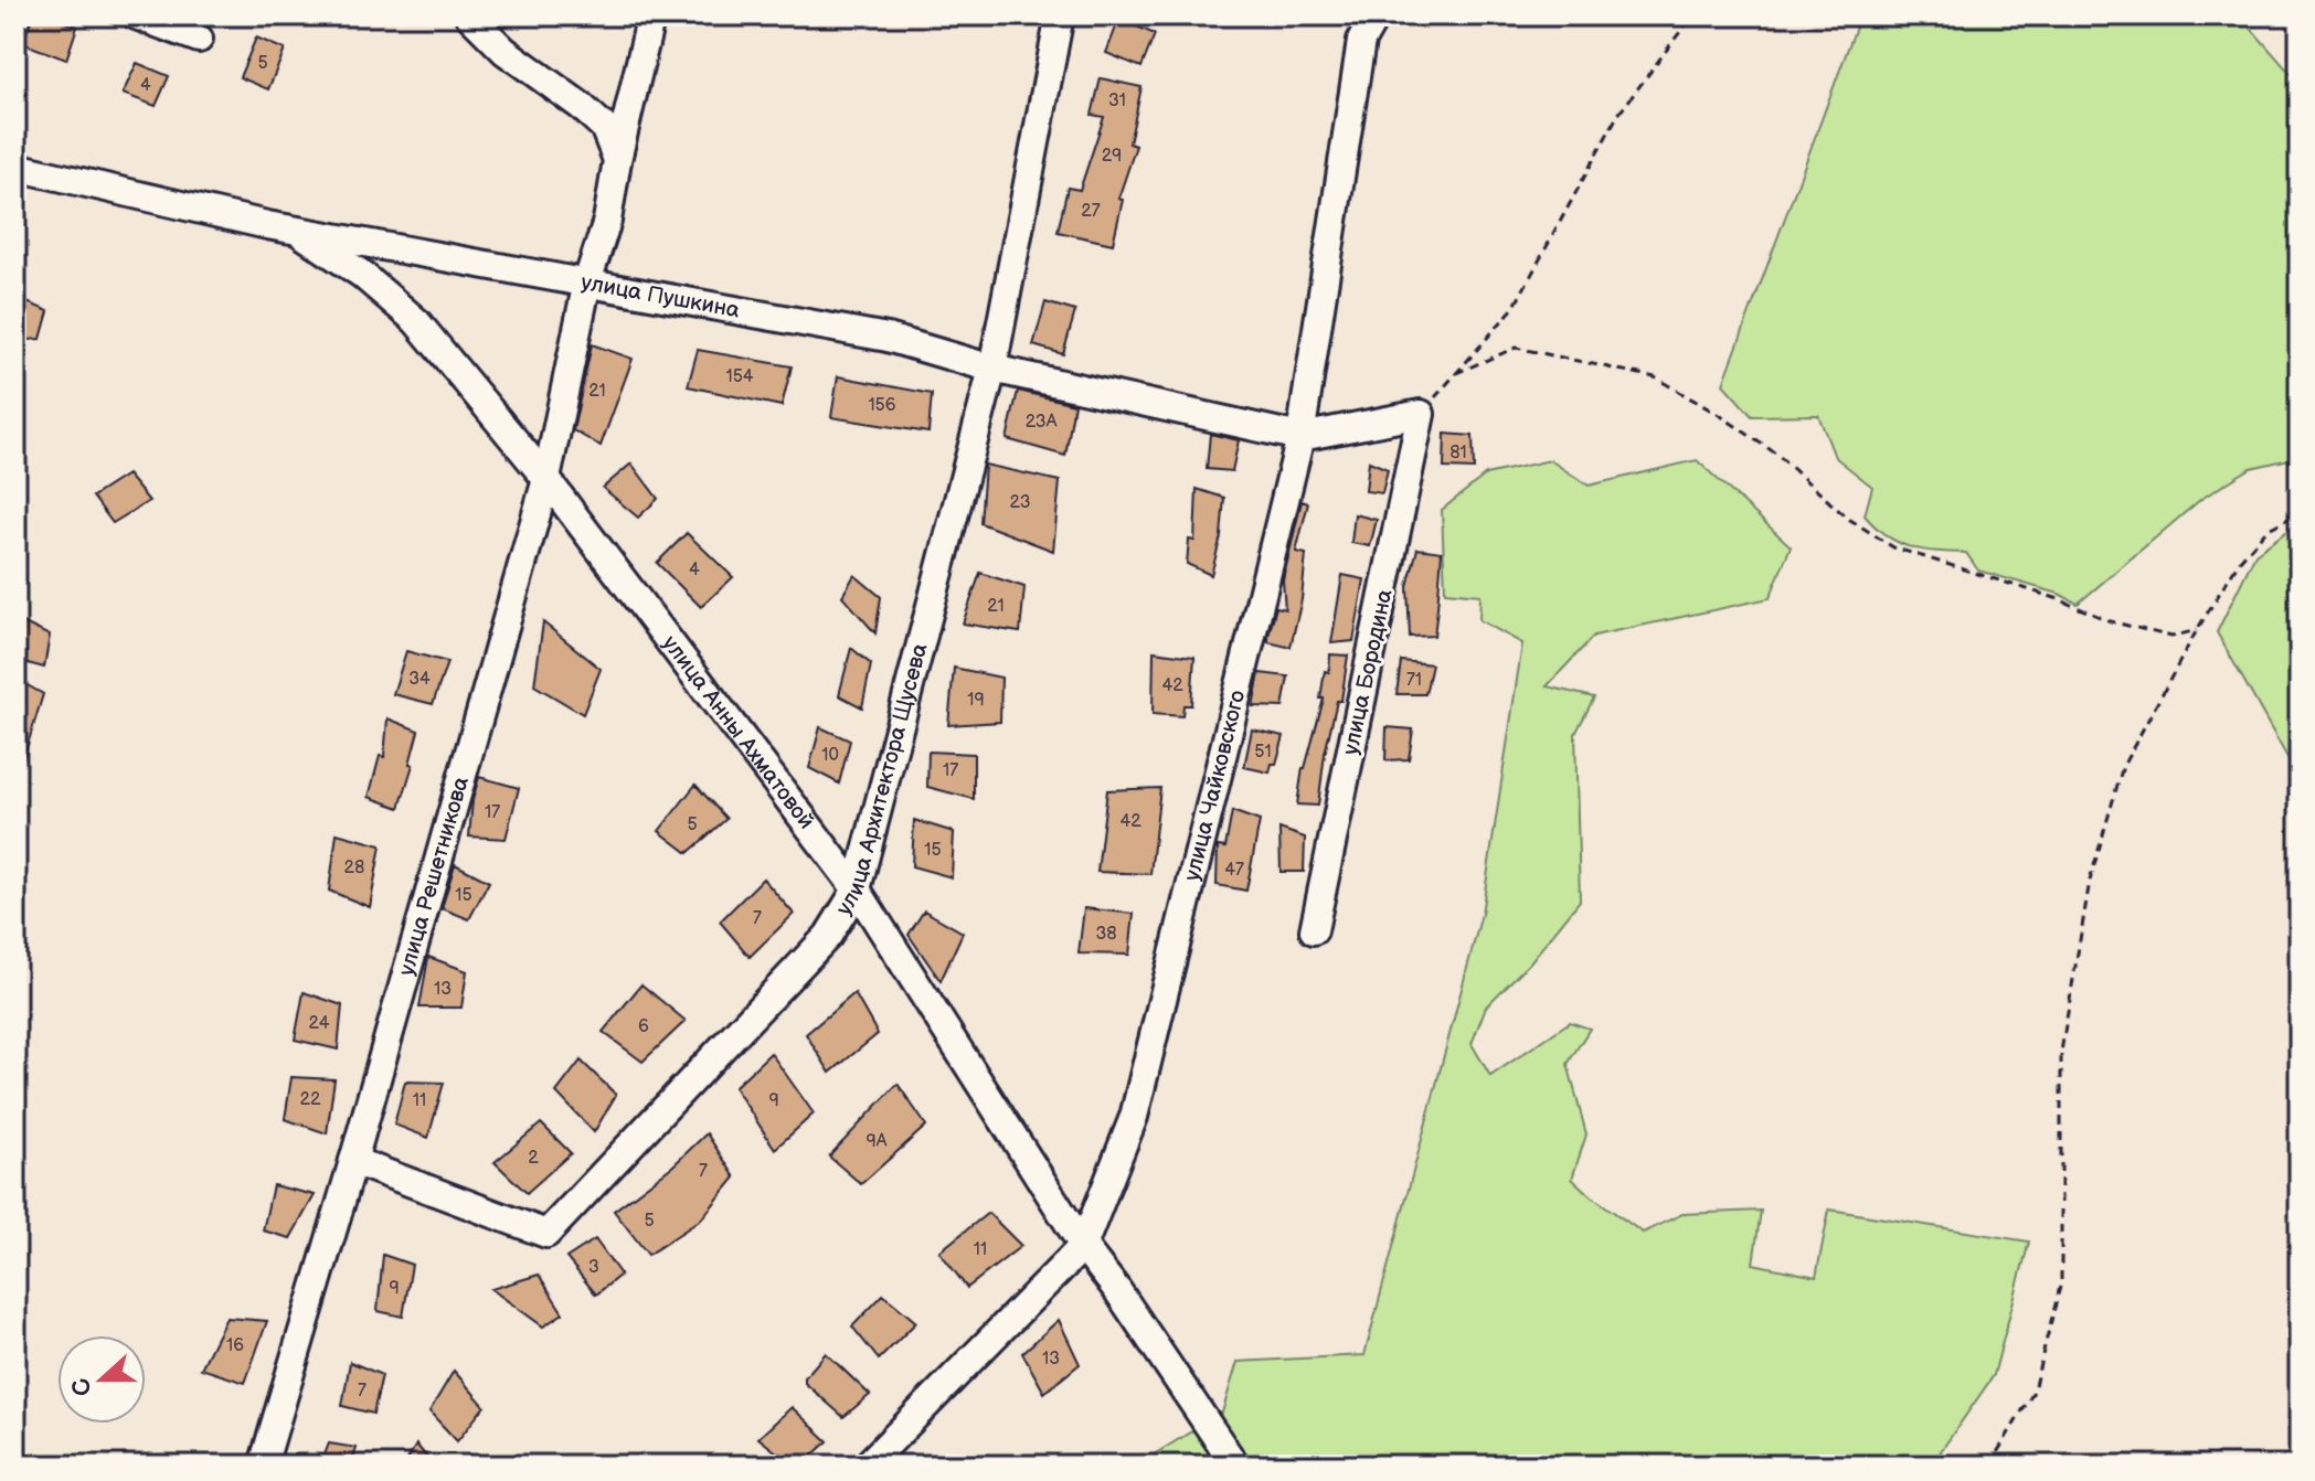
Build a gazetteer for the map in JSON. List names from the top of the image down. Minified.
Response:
{"streets":{"street":["улица Пушкина","улица Бородина","улица Анны Ахматовой","улица Архитектора Щусева","улица Чайковского","улица Решетникова"]},"crossings":[["улица Пушкина","улица Анны Ахматовой"],["улица Пушкина","улица Архитектора Щусева"],["улица Пушкина","улица Чайковского"],["улица Пушкина","улица Решетникова"],["улица Анны Ахматовой","улица Архитектора Щусева"],["улица Анны Ахматовой","улица Чайковского"],["улица Анны Ахматовой","улица Решетникова"],["улица Архитектора Щусева","улица Решетникова"]],"house_numbers":["5","4","31","29","27","154","21","156","23А","81","23","4","21","34","71","42","19","51","10","17","17","42","5","15","28","47","15","7","38","13","24","6","22","11","9","9А","2","7","5","11","3","9","16","13","7"],"north":"left"}
